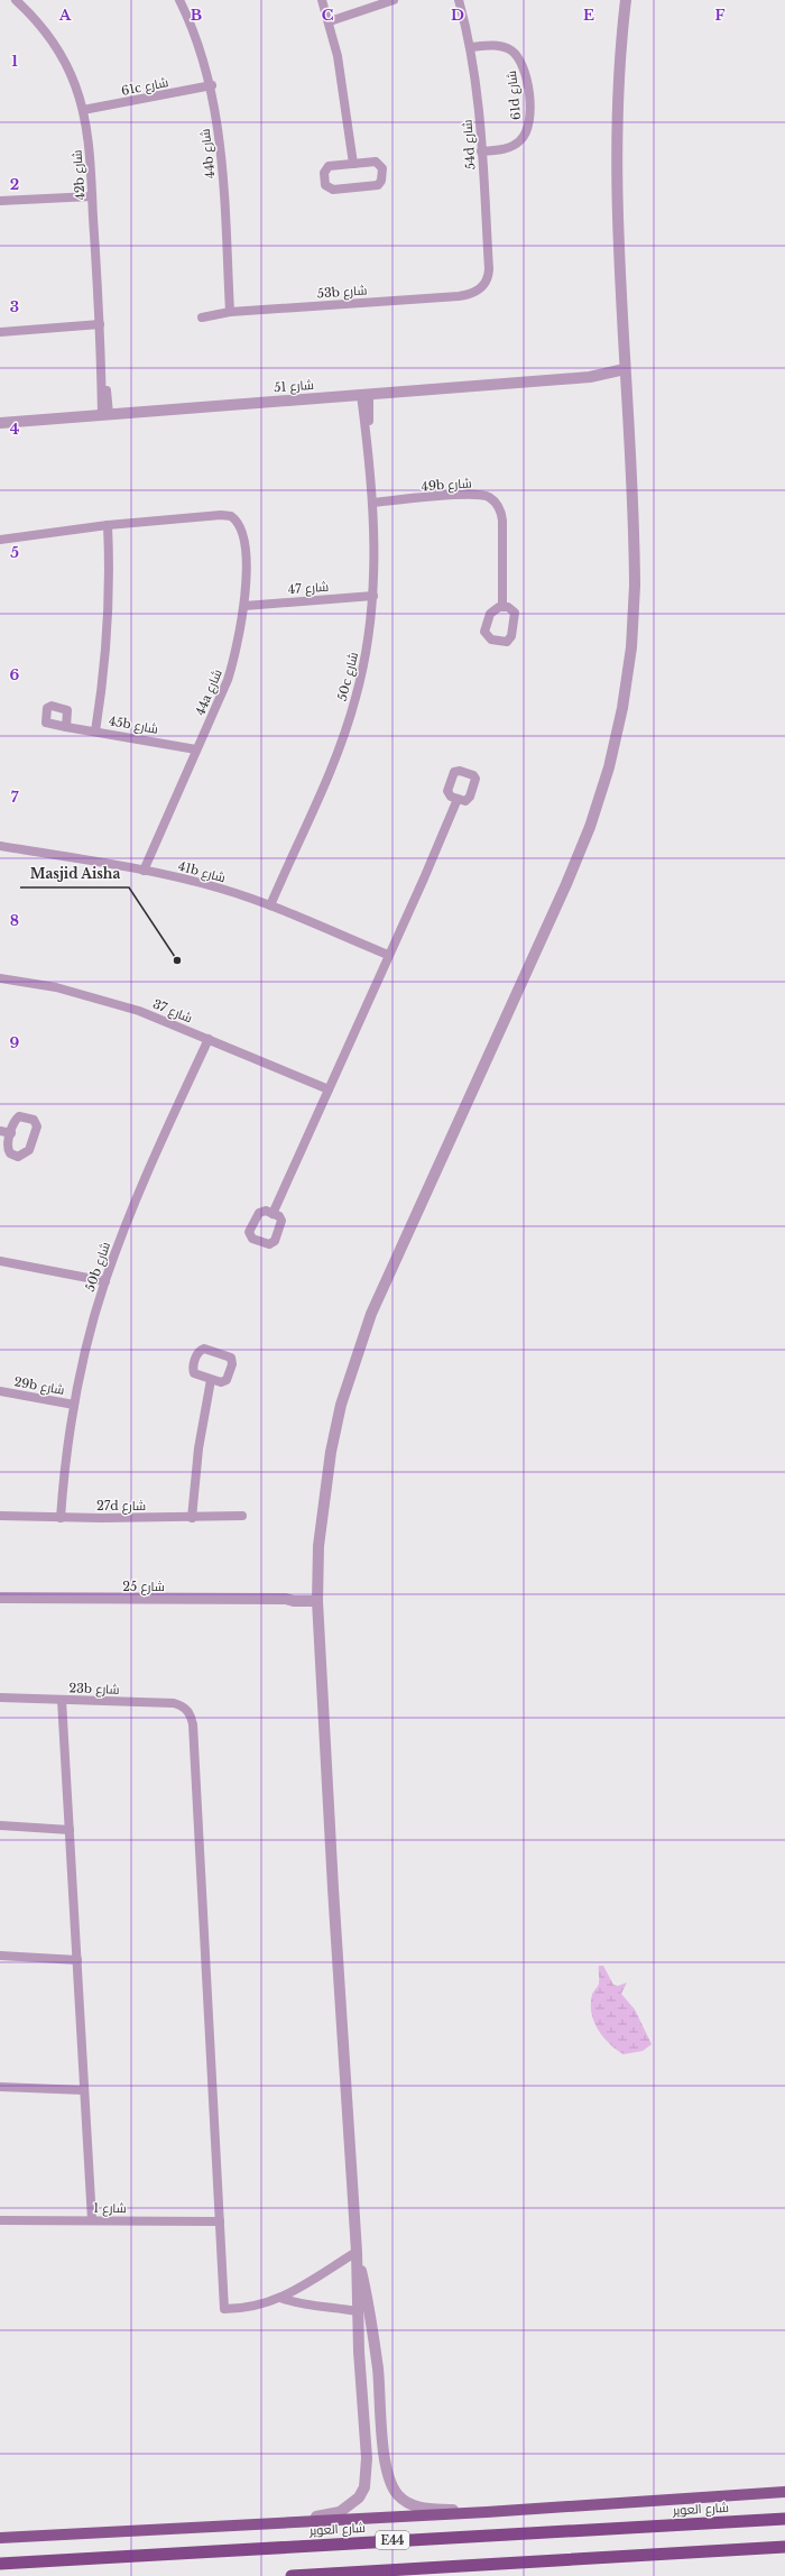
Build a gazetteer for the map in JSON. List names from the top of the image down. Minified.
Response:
{"streets":{"highway":["شارع العوير","E44"],"street":["61c شارع","61d شارع","54d شارع","44b شارع","42b شارع","53b شارع","شارع 51","49b شارع","شارع 47","50c شارع","44a شارع","45b شارع","41b شارع","شارع 37","50b شارع","29b شارع","27d شارع","شارع 25","23b شارع","شارع 1"]},"crossings":[["61c شارع","44b شارع"],["61c شارع","42b شارع"],["61d شارع","54d شارع"],["54d شارع","53b شارع"],["44b شارع","53b شارع"],["42b شارع","شارع 51"],["شارع 51","50c شارع"],["49b شارع","50c شارع"],["شارع 47","50c شارع"],["شارع 47","44a شارع"],["50c شارع","41b شارع"],["44a شارع","45b شارع"],["44a شارع","41b شارع"],["شارع 37","50b شارع"],["50b شارع","29b شارع"],["50b شارع","27d شارع"],["23b شارع","شارع 1"]],"places":["Masjid Aisha"],"grid":{"columns":["A","B","C","D","E","F"],"rows":["1","2","3","4","5","6","7","8","9"]}}
